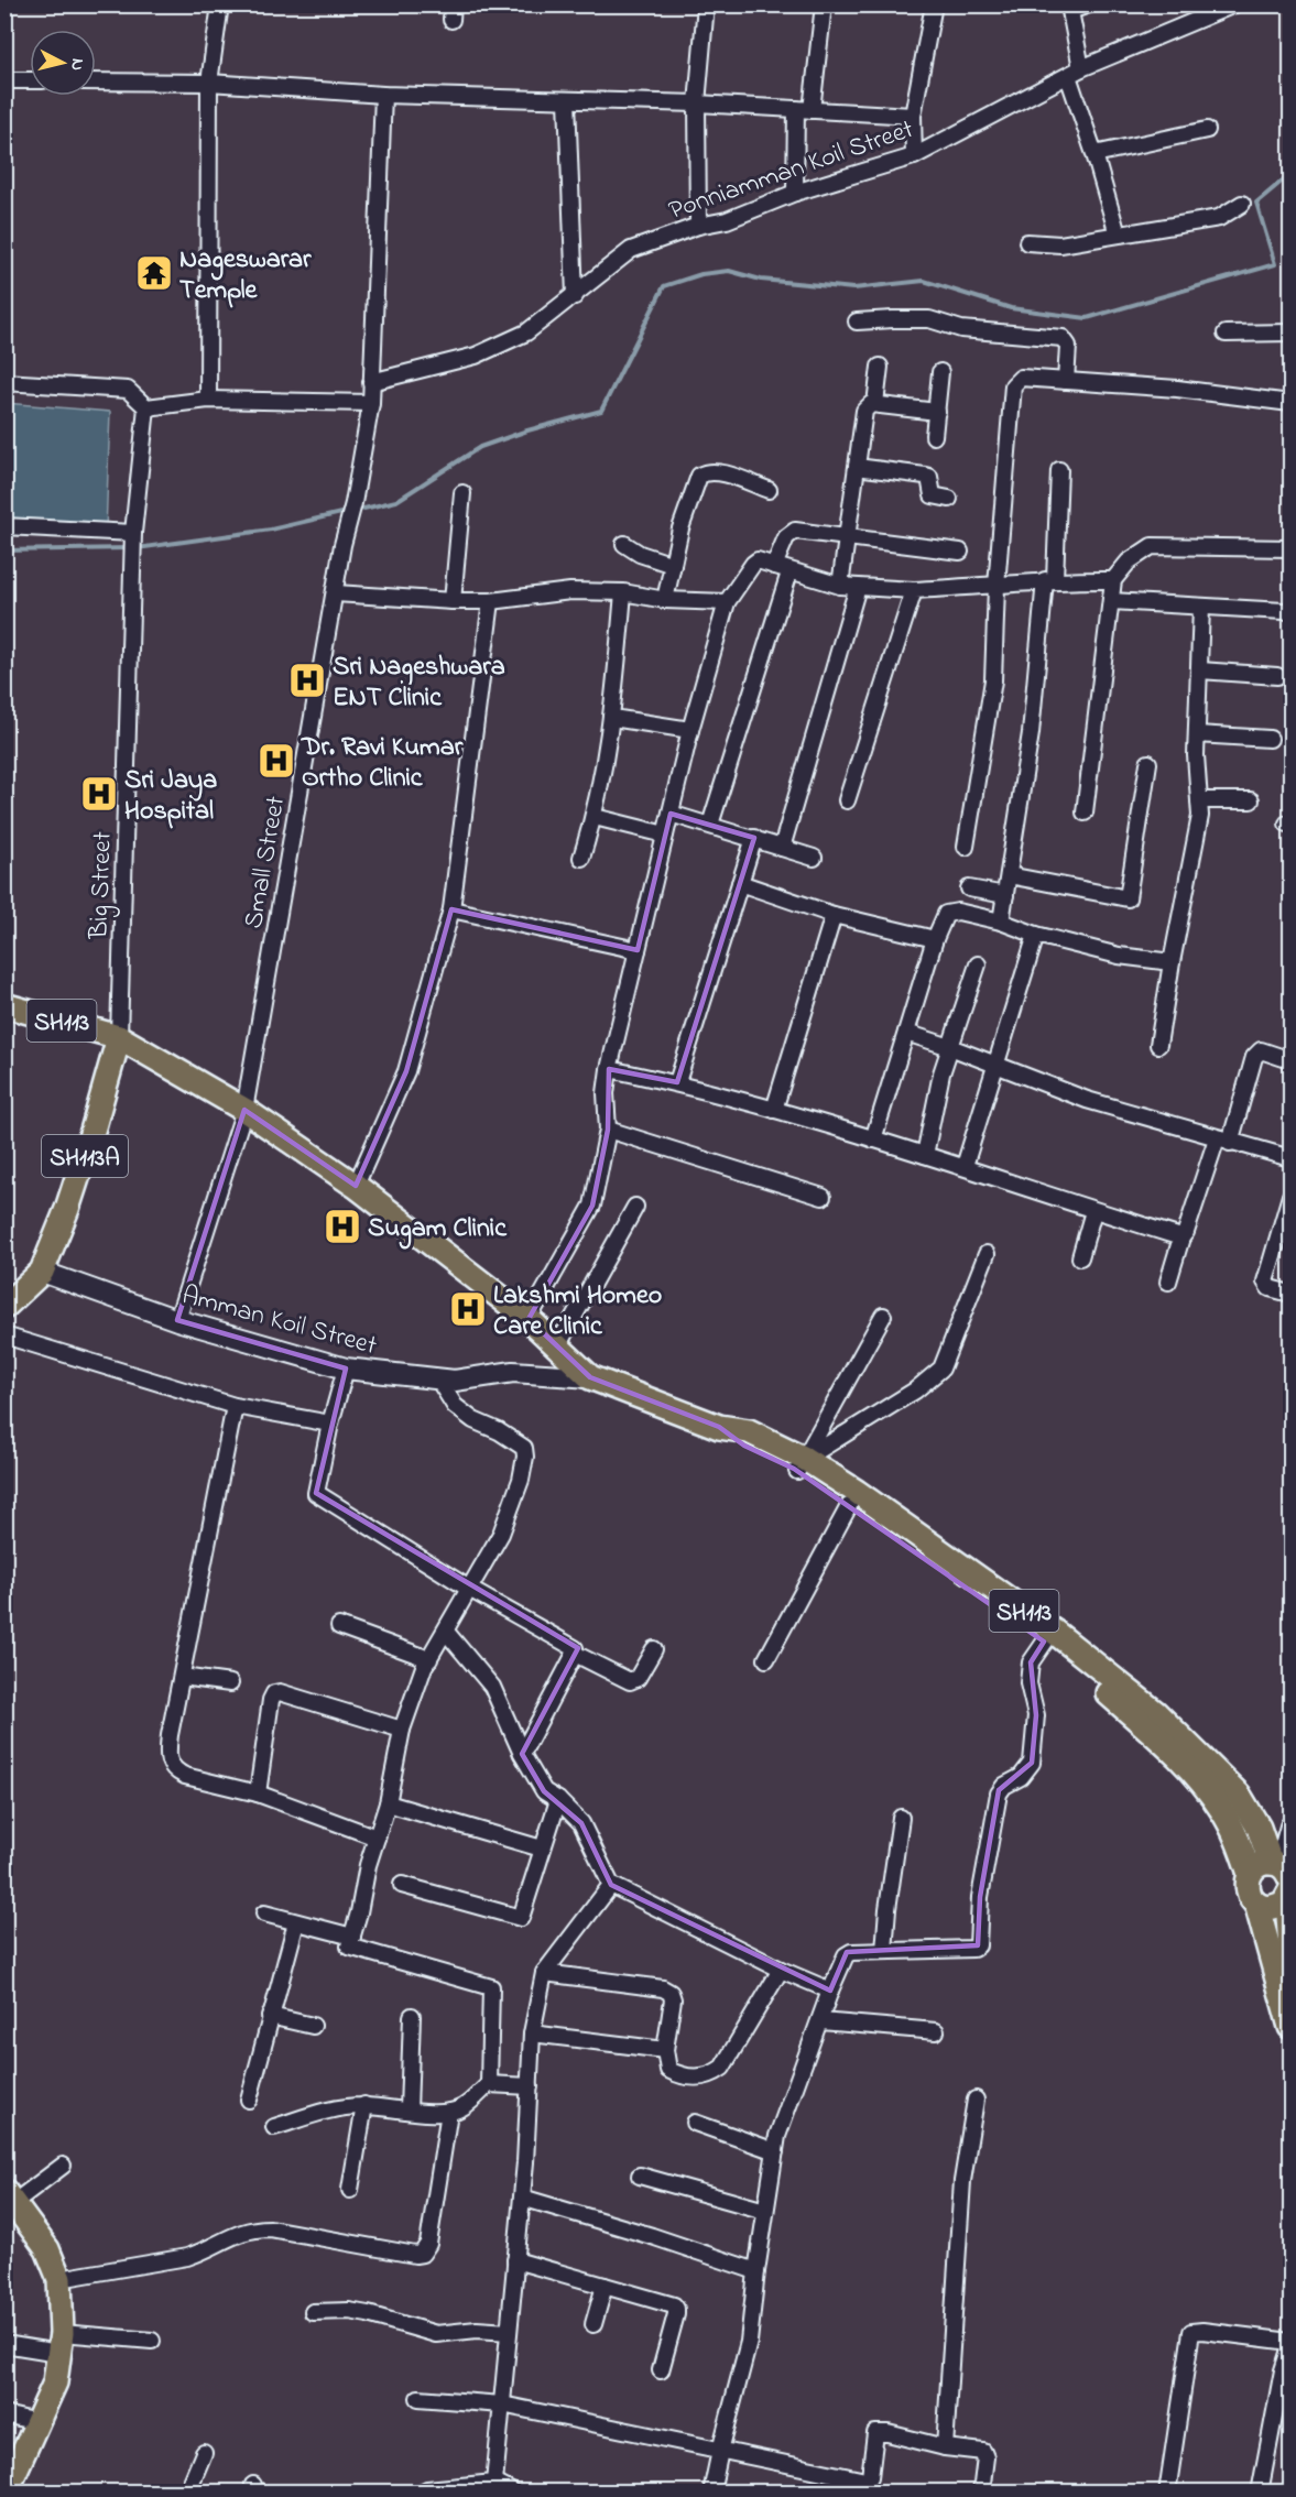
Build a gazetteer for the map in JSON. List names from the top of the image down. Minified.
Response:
{"streets":{"main road":["SH113","SH113A"],"street":["Ponniamman Koil Street","Small Street","Big Street","Amman Koil Street"]},"crossings":[["Ponniamman Koil Street","Small Street"],["Small Street","SH113"],["Small Street","Amman Koil Street"],["Big Street","SH113"],["Big Street","SH113A"],["SH113","SH113A"],["SH113","Amman Koil Street"],["SH113A","Amman Koil Street"]],"places":{"temple":["Nageswarar Temple"],"hospital":["Sri Nageshwara ENT Clinic","Dr. Ravi Kumar Ortho Clinic","Sri Jaya Hospital","Sugam Clinic","Lakshmi Homeo Care Clinic"]},"north":"right"}
